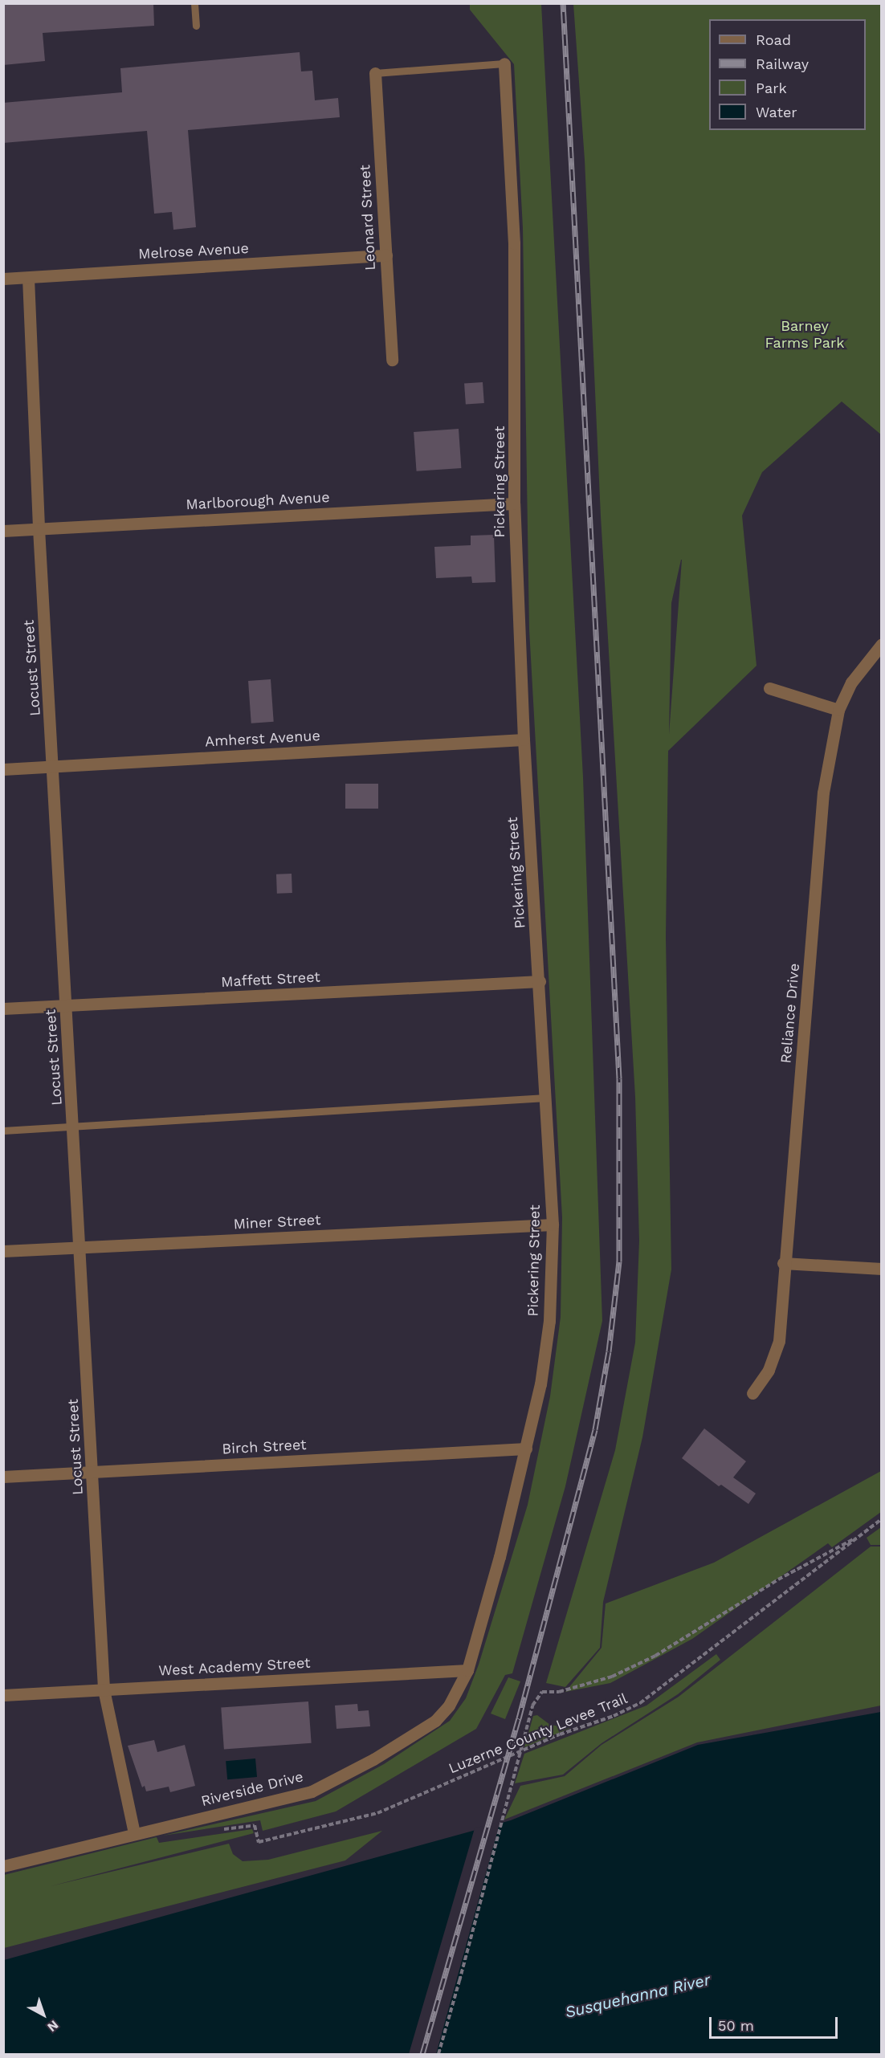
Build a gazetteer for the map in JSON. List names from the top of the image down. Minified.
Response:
{"streets":{"street":["Leonard Street","Melrose Avenue","Pickering Street","Marlborough Avenue","Locust Street","Amherst Avenue","Maffett Street","Reliance Drive","Miner Street","Birch Street","West Academy Street","Riverside Drive"],"path":["Luzerne County Levee Trail"]},"crossings":[["Leonard Street","Melrose Avenue"],["Melrose Avenue","Locust Street"],["Pickering Street","Marlborough Avenue"],["Pickering Street","Amherst Avenue"],["Pickering Street","Maffett Street"],["Pickering Street","Miner Street"],["Pickering Street","Birch Street"],["Pickering Street","West Academy Street"],["Pickering Street","Riverside Drive"],["Marlborough Avenue","Locust Street"],["Locust Street","Amherst Avenue"],["Locust Street","Maffett Street"],["Locust Street","Miner Street"],["Locust Street","Birch Street"],["Locust Street","West Academy Street"],["Locust Street","Riverside Drive"],["West Academy Street","Riverside Drive"]],"water":["Susquehanna River"],"parks":["Barney Farms Park"],"legend":["Road","Railway","Park","Water"],"scale_bar":"50 m","north":"bottom right"}
